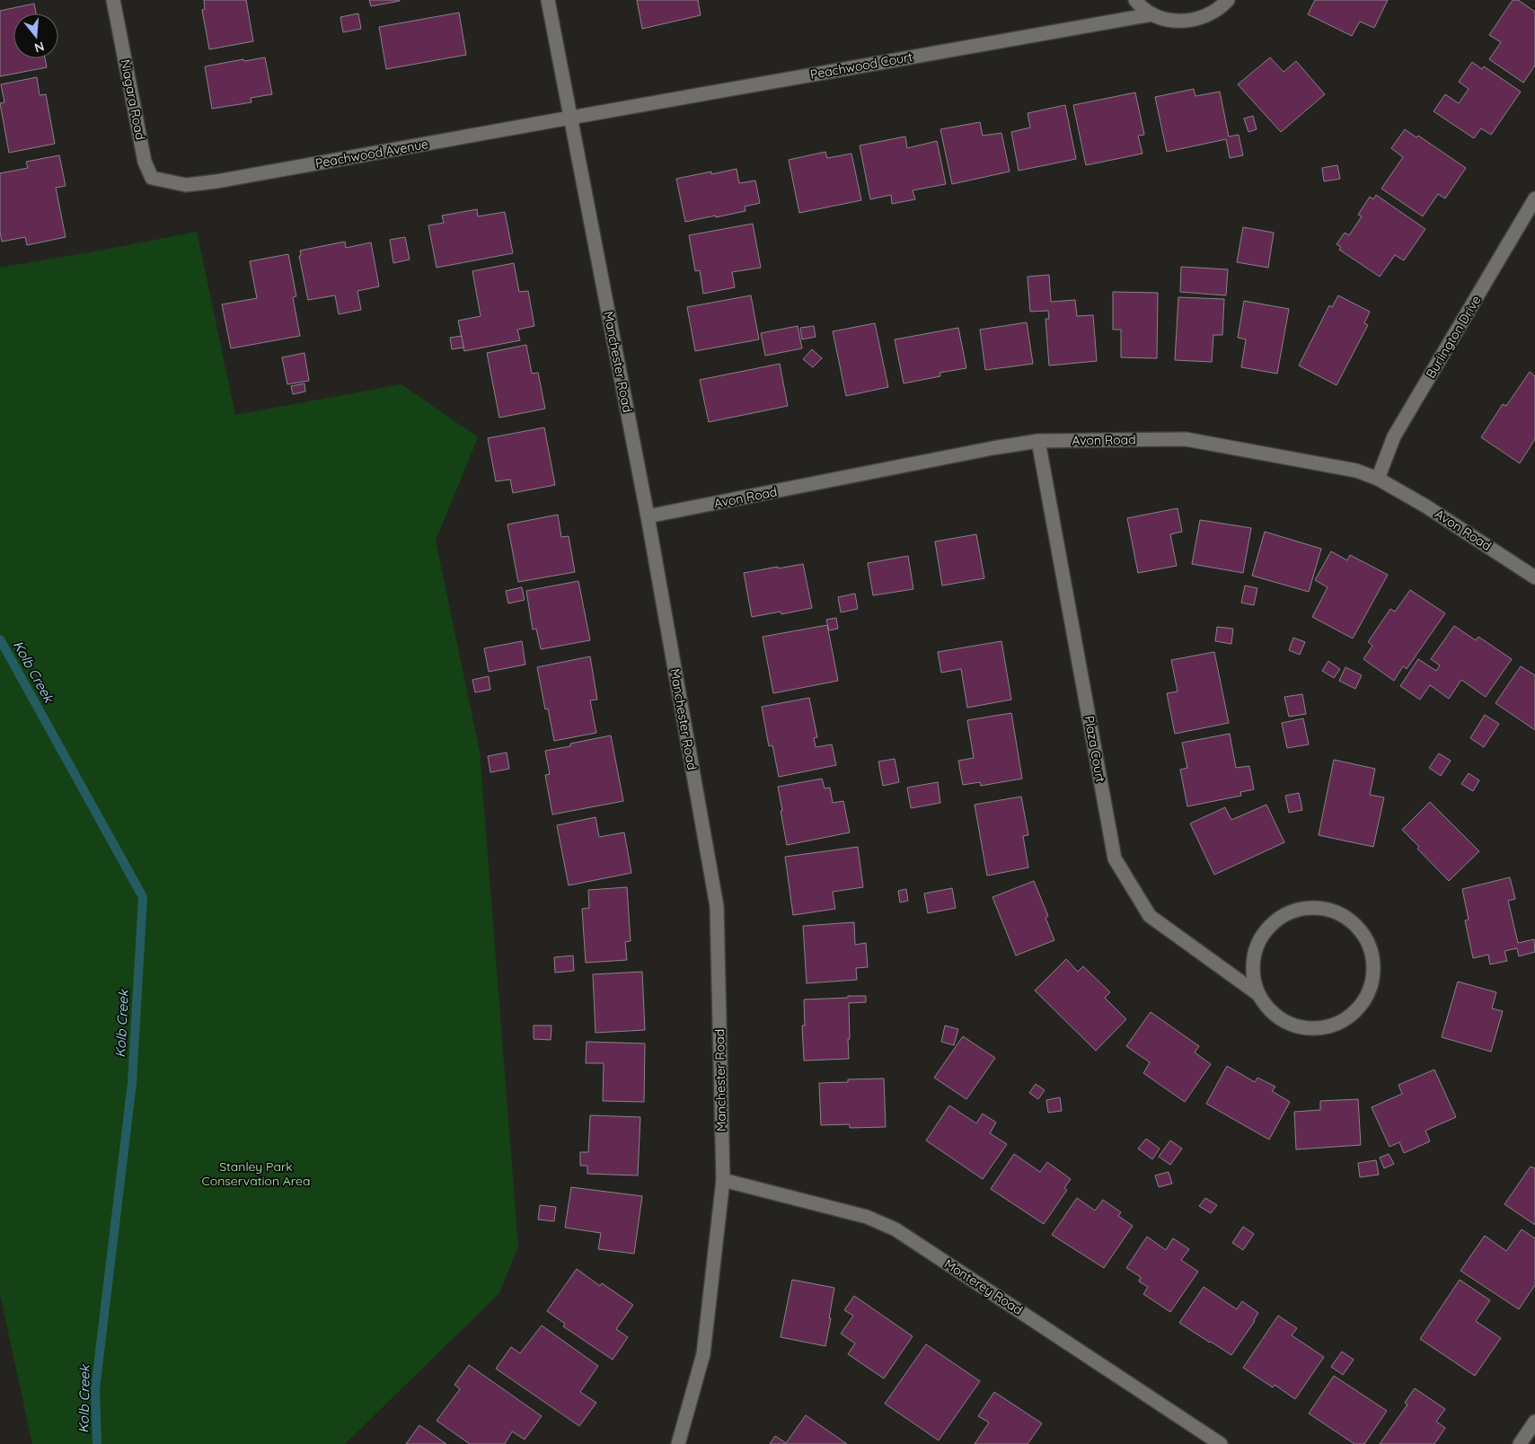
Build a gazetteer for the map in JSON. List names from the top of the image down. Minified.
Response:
{"streets":{"street":["Peachwood Court","Niagara Road","Peachwood Avenue","Burlington Drive","Manchester Road","Avon Road","Plaza Court","Monterey Road"]},"crossings":[["Peachwood Court","Peachwood Avenue"],["Peachwood Court","Manchester Road"],["Niagara Road","Peachwood Avenue"],["Peachwood Avenue","Manchester Road"],["Burlington Drive","Avon Road"],["Manchester Road","Avon Road"],["Manchester Road","Monterey Road"],["Avon Road","Plaza Court"]],"water":["Kolb Creek"],"parks":["Stanley Park Conservation Area"],"north":"bottom"}
